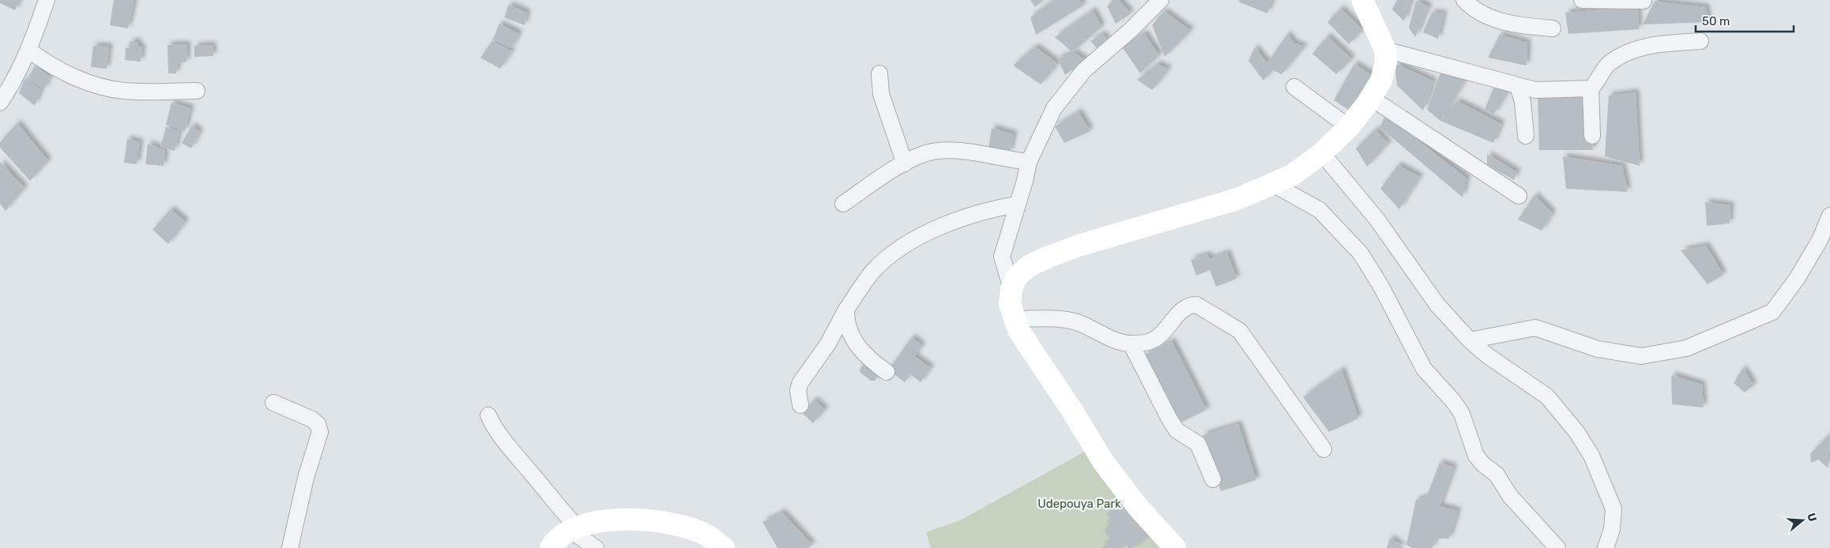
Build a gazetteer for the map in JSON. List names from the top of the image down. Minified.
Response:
{"parks":["Udepouya Park"],"scale_bar":"50 m","north":"right"}
